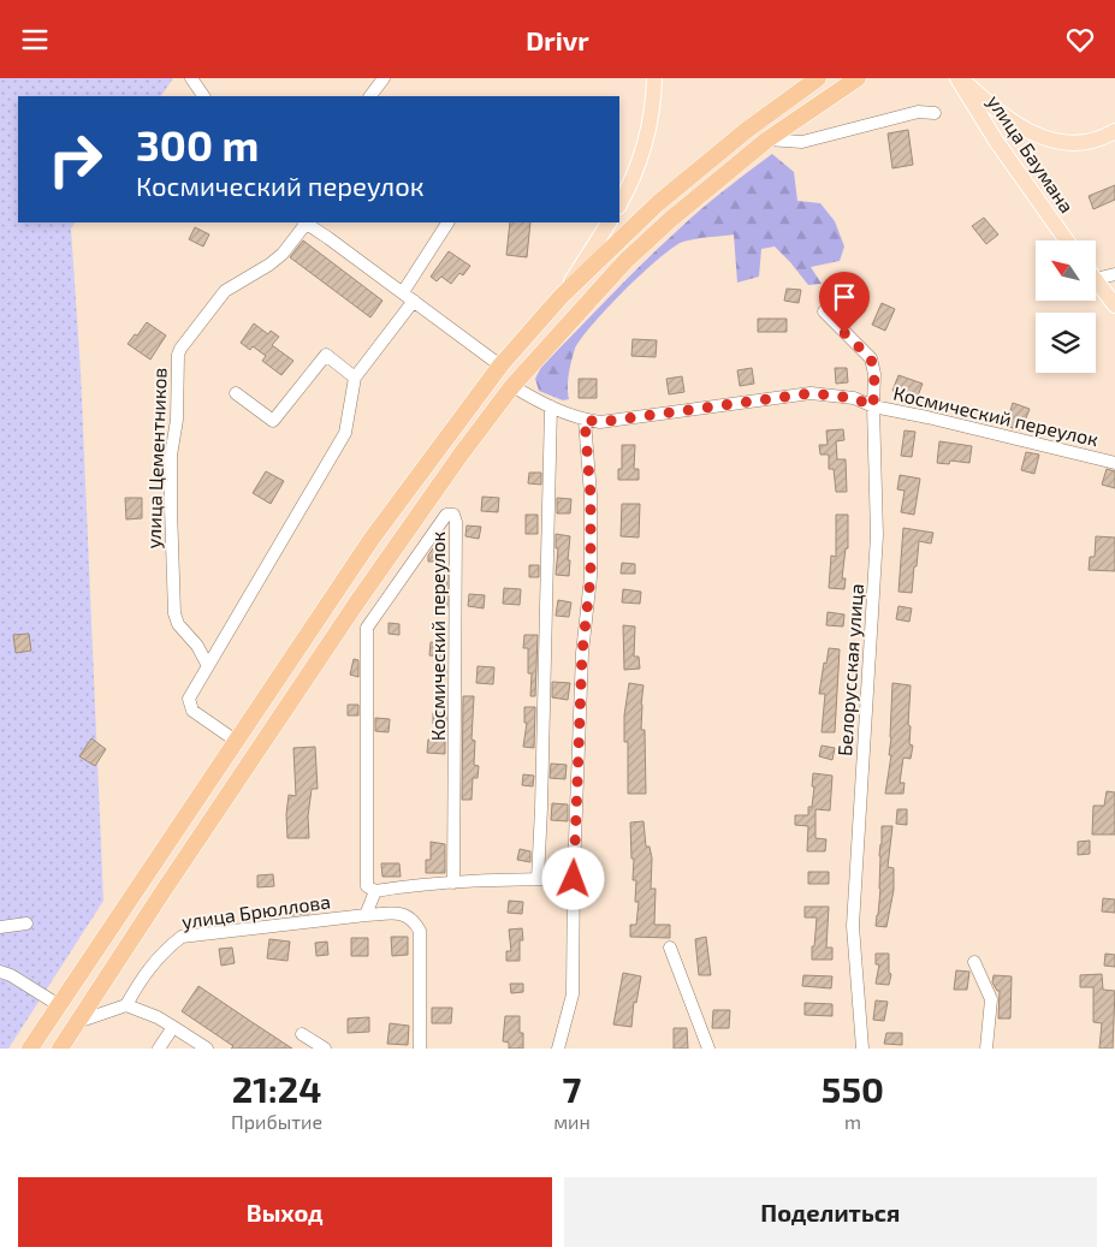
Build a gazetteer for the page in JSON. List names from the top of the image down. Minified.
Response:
{"streets":{"main road":["улица Баумана"],"street":["Космический переулок","улица Цементников","Белорусская улица","улица Брюллова"]},"crossings":[["Космический переулок","Белорусская улица"]],"north":"top left","page":{"header":"Drivr","turn":["300 m","Космический переулок"],"eta":["21:24","Прибытие","7","мин","550","m"],"buttons":["Выход","Поделиться"]}}
